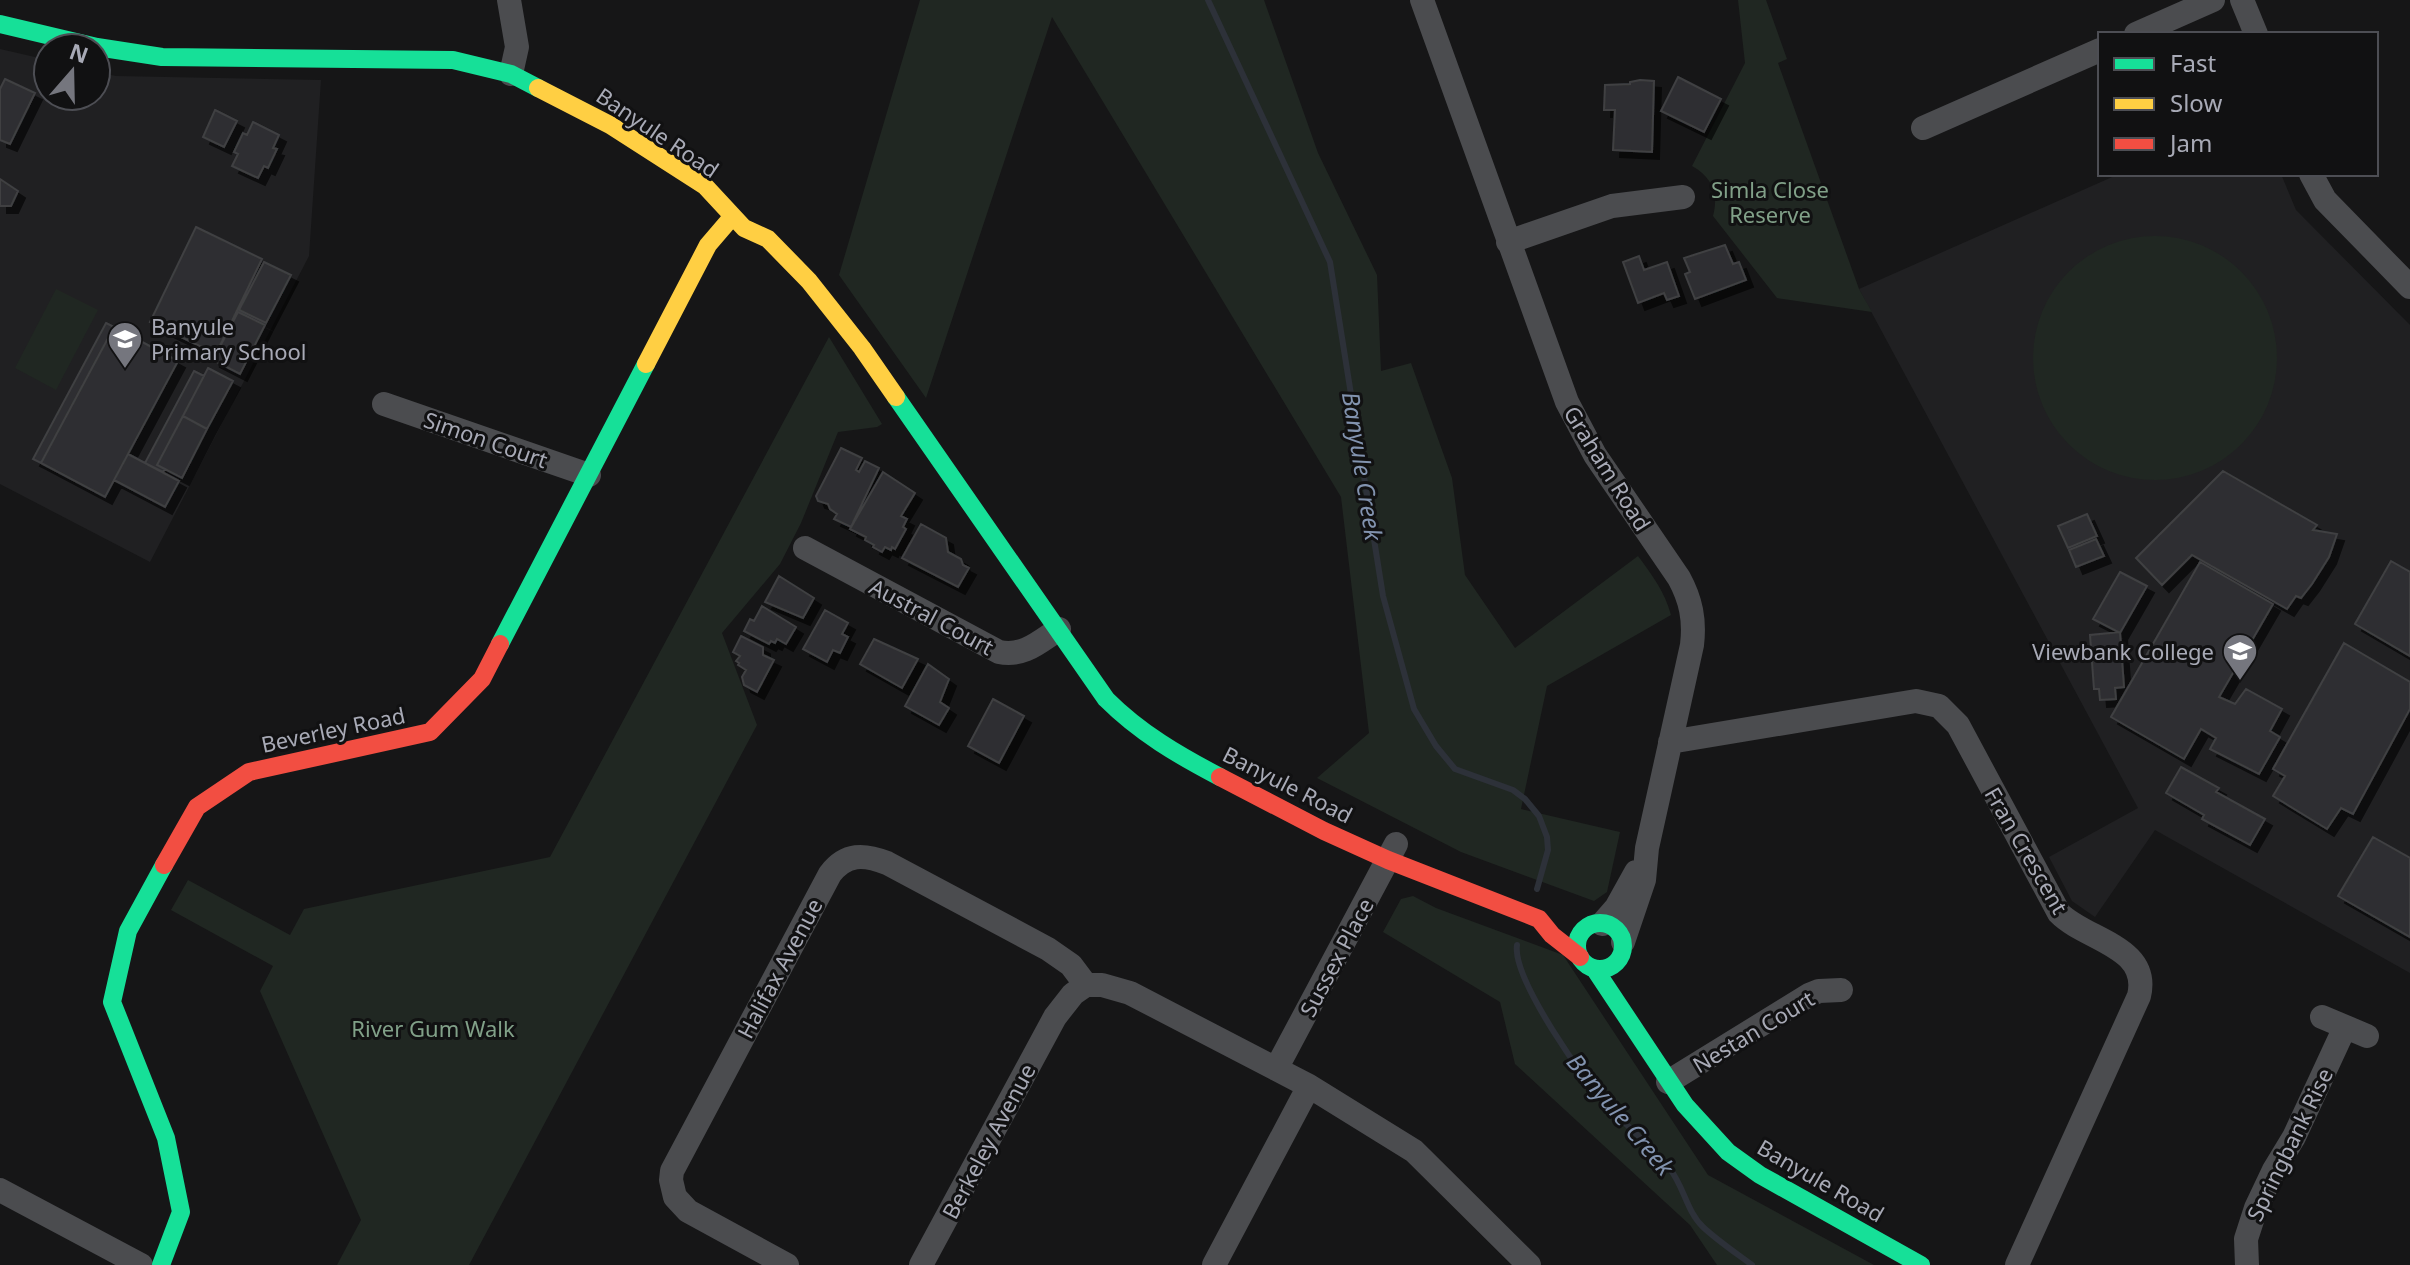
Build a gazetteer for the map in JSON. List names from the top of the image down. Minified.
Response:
{"streets":{"street":["Banyule Road","Simon Court","Graham Road","Austral Court","Beverley Road","Fran Crescent","Sussex Place","Halifax Avenue","Nestan Court","Berkeley Avenue","Springbank Rise"]},"crossings":[["Banyule Road","Graham Road"],["Banyule Road","Austral Court"],["Banyule Road","Beverley Road"],["Banyule Road","Sussex Place"],["Banyule Road","Nestan Court"],["Simon Court","Beverley Road"],["Graham Road","Fran Crescent"],["Sussex Place","Halifax Avenue"],["Halifax Avenue","Berkeley Avenue"]],"water":["Banyule Creek"],"parks":["Simla Close Reserve","River Gum Walk"],"places":{"school or university":["Banyule Primary School","Viewbank College"]},"legend":["Fast","Slow","Jam"],"north":"top"}
